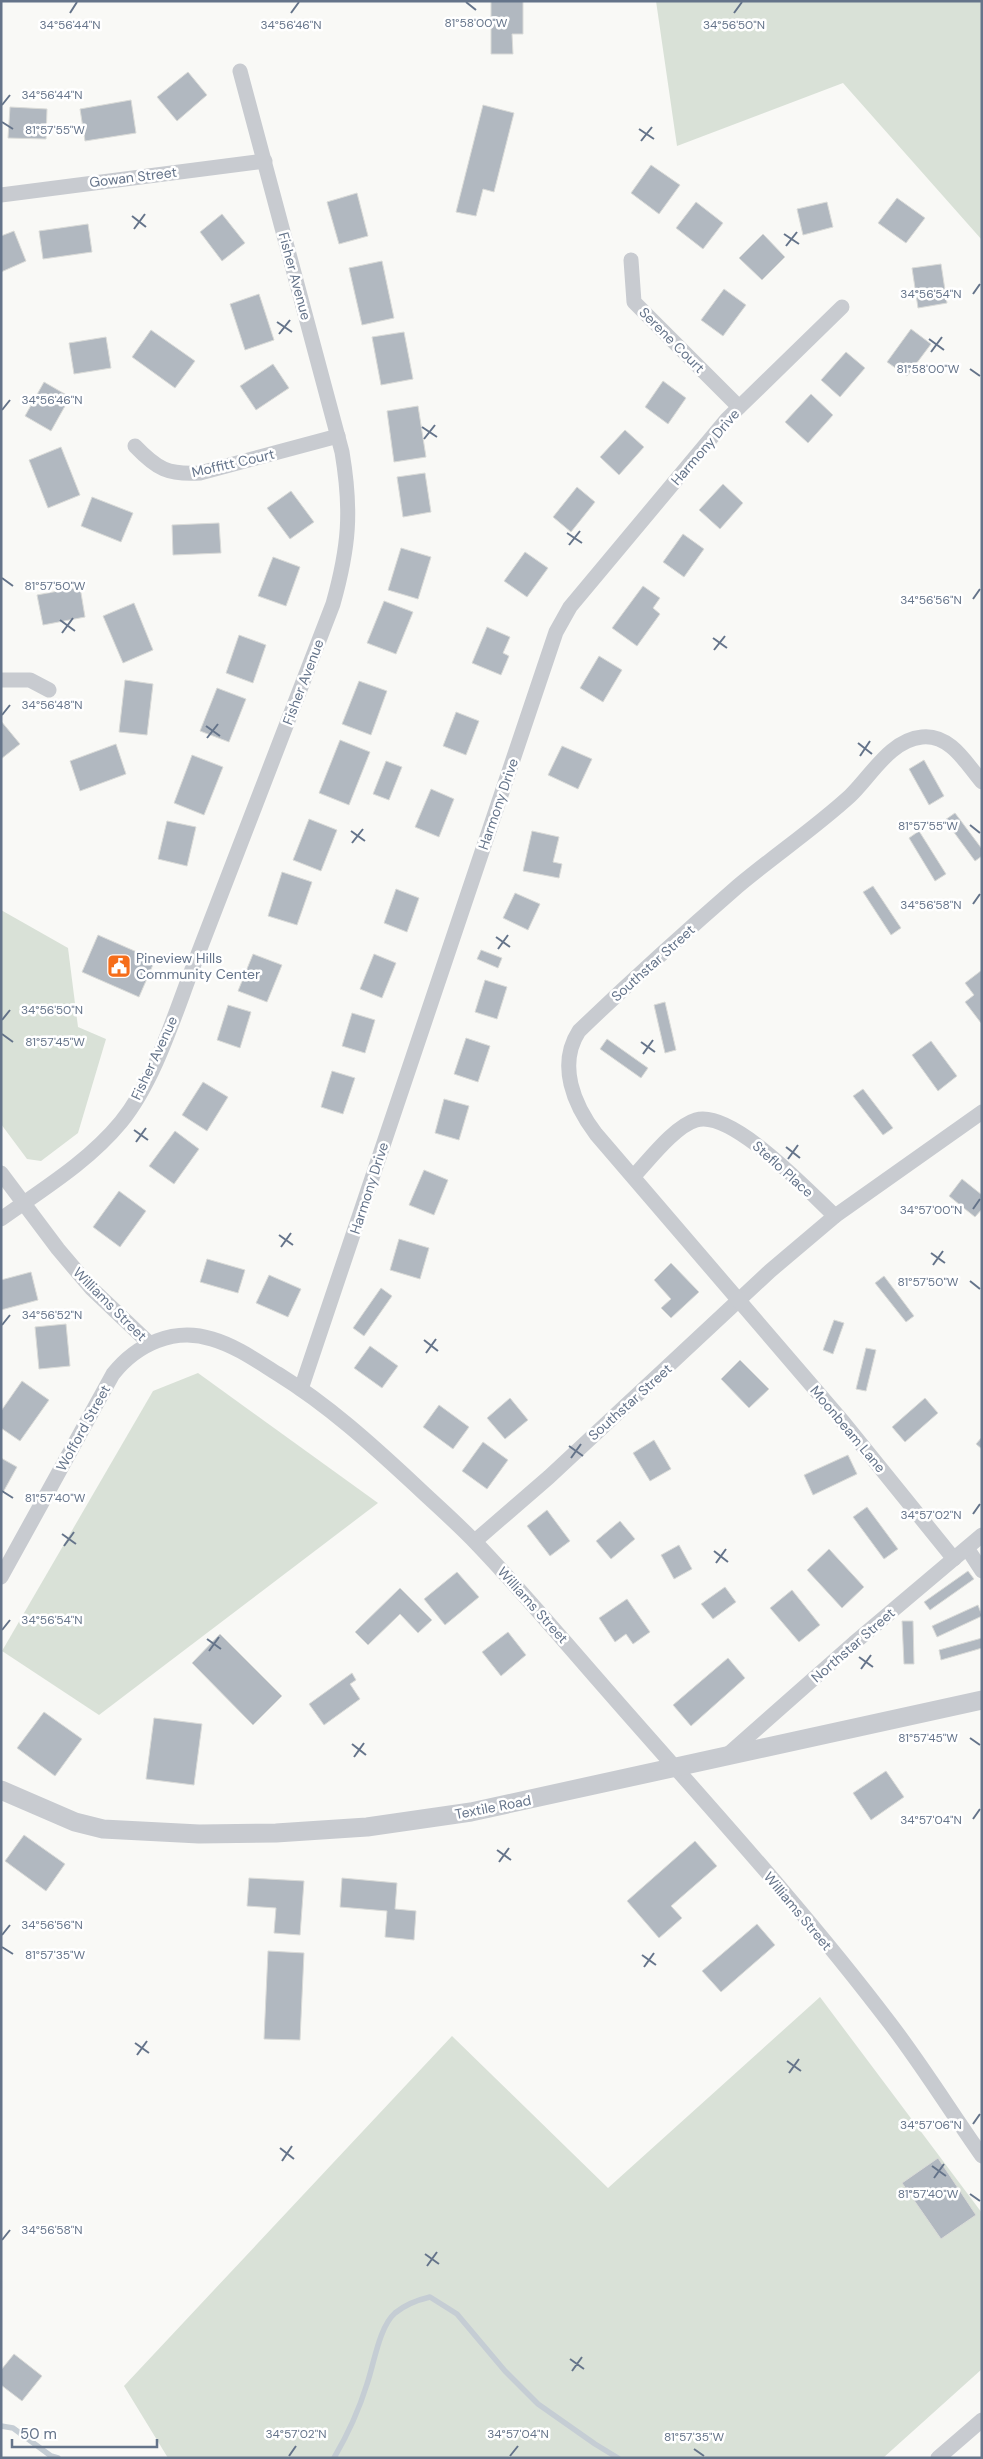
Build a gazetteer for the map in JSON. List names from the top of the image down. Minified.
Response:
{"streets":{"street":["Gowan Street","Fisher Avenue","Serene Court","Harmony Drive","Moffitt Court","Southstar Street","Steflo Place","Williams Street","Wofford Street","Moonbeam Lane","Northstar Street","Textile Road"]},"crossings":[["Gowan Street","Fisher Avenue"],["Fisher Avenue","Moffitt Court"],["Fisher Avenue","Williams Street"],["Serene Court","Harmony Drive"],["Harmony Drive","Williams Street"],["Southstar Street","Steflo Place"],["Southstar Street","Williams Street"],["Southstar Street","Moonbeam Lane"],["Williams Street","Wofford Street"],["Williams Street","Textile Road"],["Moonbeam Lane","Northstar Street"],["Northstar Street","Textile Road"]],"places":{"public building":["Pineview Hills Community Center"]},"scale_bar":"50 m","coordinates":["81°58'00\"W","34°56'44\"N","34°56'46\"N","34°56'50\"N","81°57'55\"W","34°56'54\"N","81°57'50\"W","34°56'56\"N","34°56'48\"N","34°56'58\"N","81°57'45\"W","34°57'00\"N","34°56'52\"N","81°57'40\"W","34°57'02\"N","34°57'04\"N","81°57'35\"W","34°57'06\"N"]}
